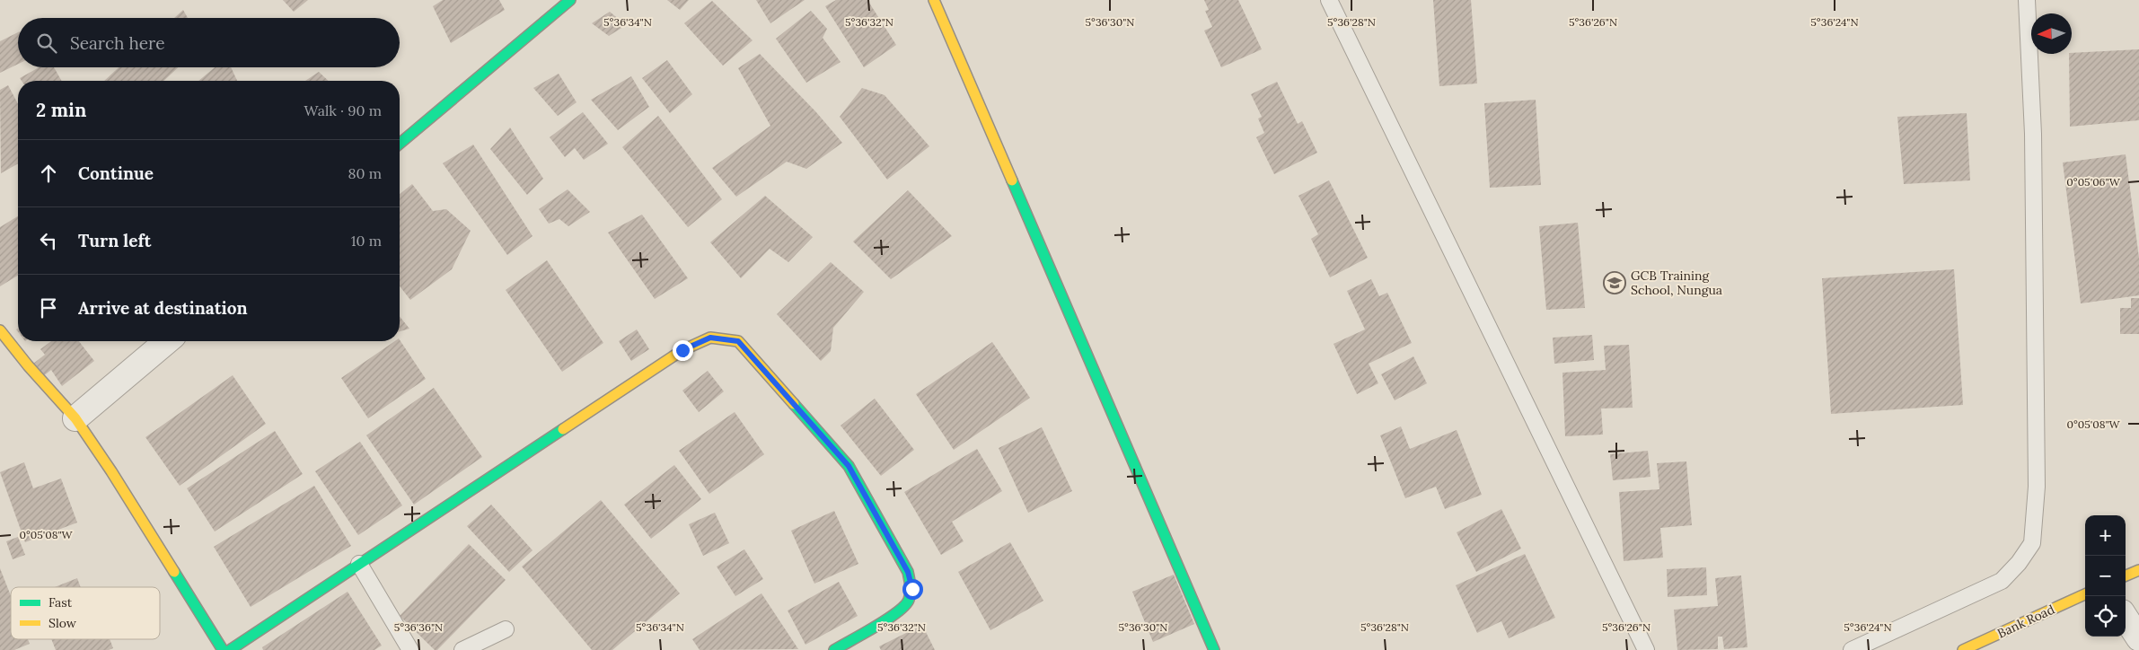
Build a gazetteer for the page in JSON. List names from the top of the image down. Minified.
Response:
{"streets":{"street":["Bank Road"]},"places":{"school or university":["GCB Training School, Nungua"]},"legend":["Fast","Slow"],"north":"left","page":{"search":"Search here","heading":["2 min","Walk · 90 m"],"list":[["Continue","80 m"],["Turn left","10 m"],"Arrive at destination"],"map_buttons":["+","−"]},"coordinates":["5°36'34\"N","5°36'32\"N","5°36'30\"N","5°36'28\"N","5°36'26\"N","5°36'24\"N","0°05'06\"W","0°05'08\"W","5°36'36\"N"]}
